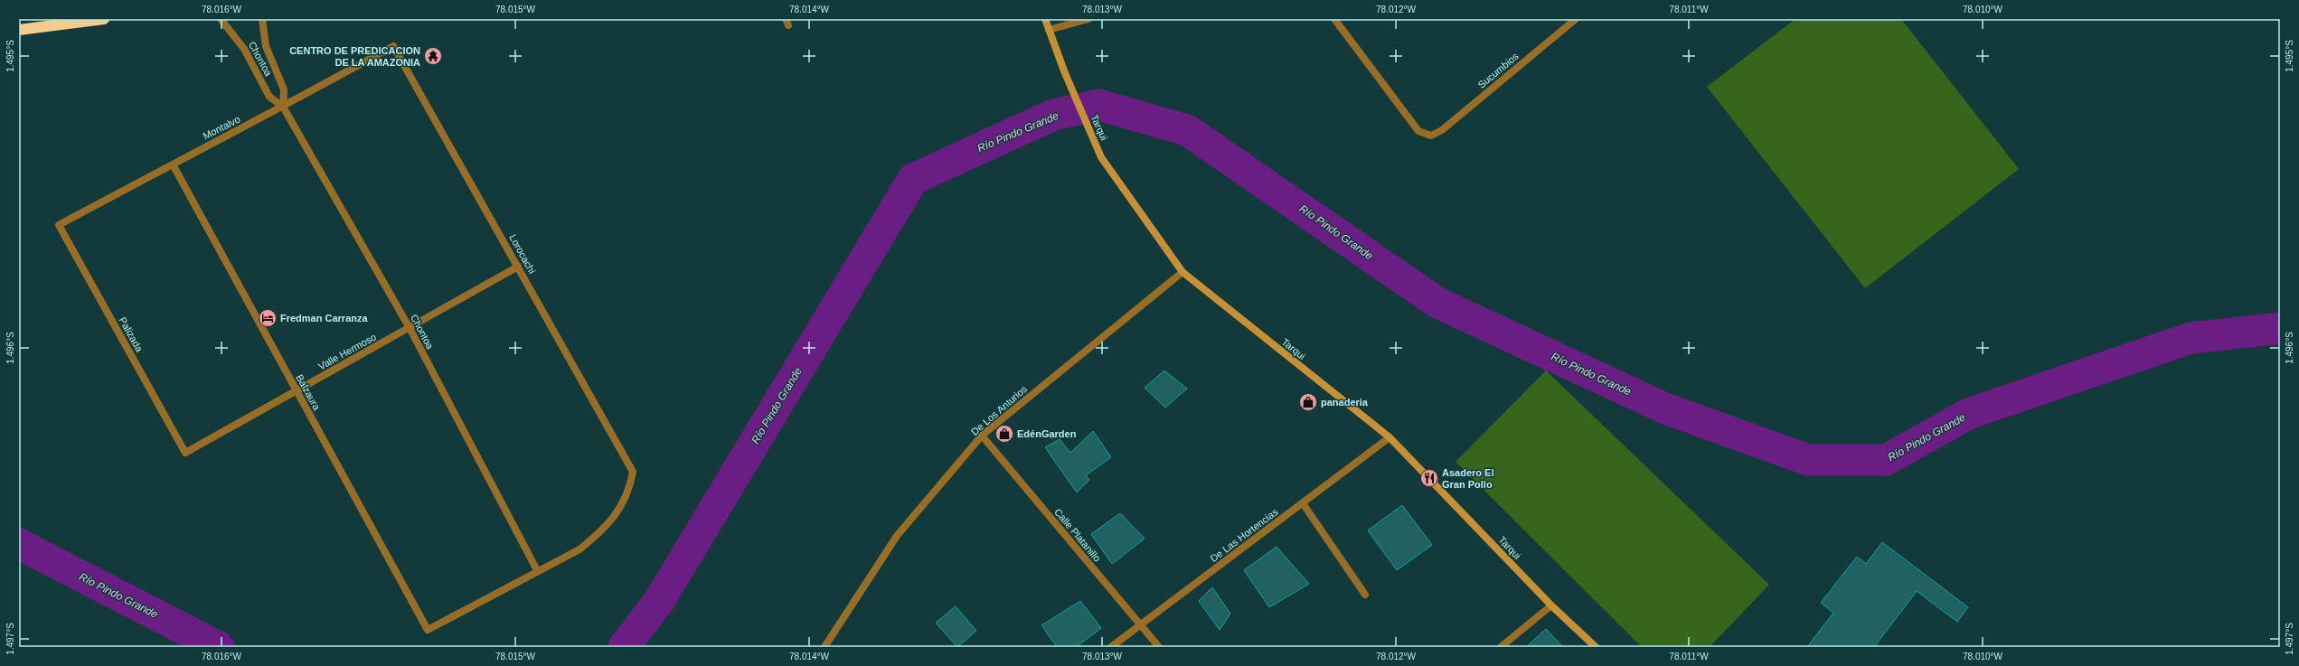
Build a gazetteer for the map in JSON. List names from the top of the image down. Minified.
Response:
{"streets":{"street":["Chontoa","Sucumbios","Montalvo","Tarqui","Lorocachi","Palizada","Valle Hermoso","Balzaura","De Los Anturios","Calle Platanillo","De Las Hortencias"]},"crossings":[["Chontoa","Montalvo"],["Chontoa","Lorocachi"],["Chontoa","Valle Hermoso"],["Chontoa","Balzaura"],["Montalvo","Lorocachi"],["Montalvo","Palizada"],["Montalvo","Balzaura"],["Tarqui","De Los Anturios"],["Tarqui","De Las Hortencias"],["Lorocachi","Valle Hermoso"],["Lorocachi","Balzaura"],["Palizada","Valle Hermoso"],["Valle Hermoso","Balzaura"],["De Los Anturios","Calle Platanillo"],["Calle Platanillo","De Las Hortencias"]],"water":["Río Pindo Grande"],"places":{"temple":["CENTRO DE PREDICACION DE LA AMAZONIA"],"hotel":["Fredman Carranza"],"shop":["panaderia","EdénGarden"],"restaurant":["Asadero El Gran Pollo"]},"coordinates":["78.016°W","78.015°W","78.014°W","78.013°W","78.012°W","78.011°W","78.010°W","1.495°S","1.496°S","1.497°S"]}
